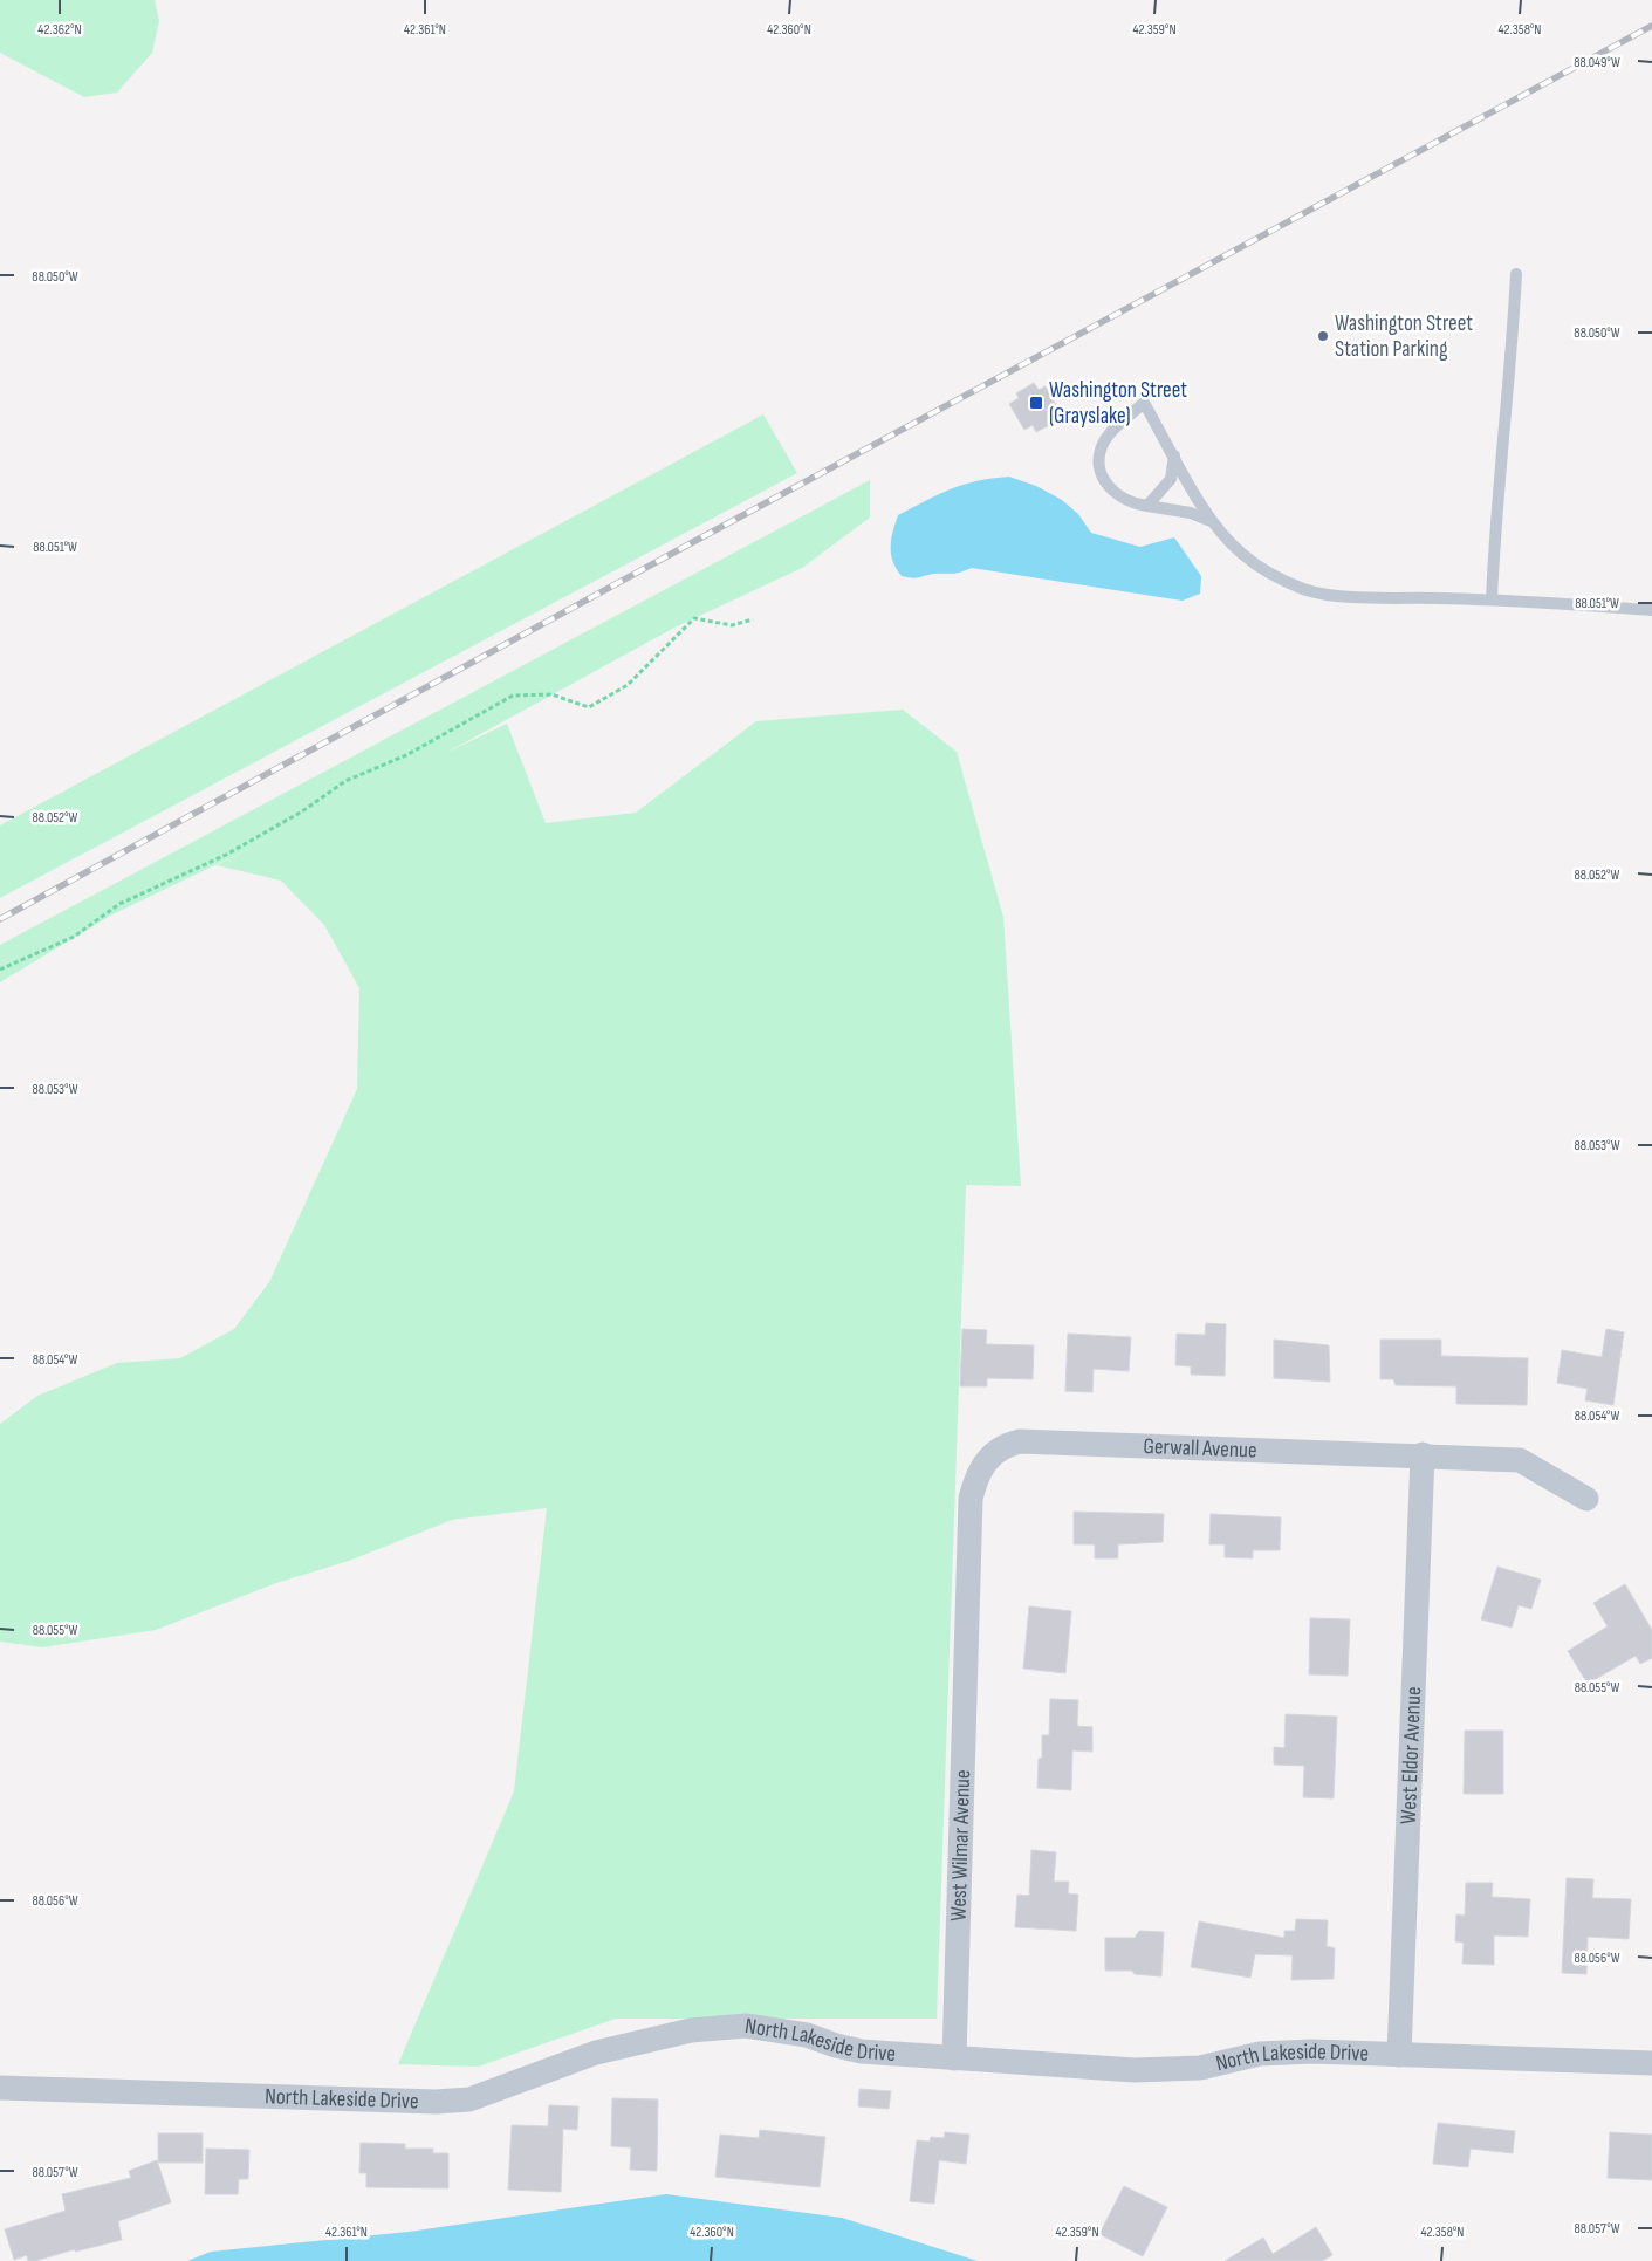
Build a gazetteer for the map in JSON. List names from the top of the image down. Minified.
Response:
{"streets":{"street":["Gerwall Avenue","West Eldor Avenue","West Wilmar Avenue","North Lakeside Drive"]},"crossings":[["Gerwall Avenue","West Eldor Avenue"],["Gerwall Avenue","West Wilmar Avenue"],["West Eldor Avenue","North Lakeside Drive"],["West Wilmar Avenue","North Lakeside Drive"]],"places":{"other":["Washington Street Station Parking"],"transit":["Washington Street (Grayslake)"]},"coordinates":["42.362°N","42.361°N","42.360°N","42.359°N","42.358°N","88.049°W","88.050°W","88.051°W","88.052°W","88.053°W","88.054°W","88.055°W","88.056°W","88.057°W"]}
